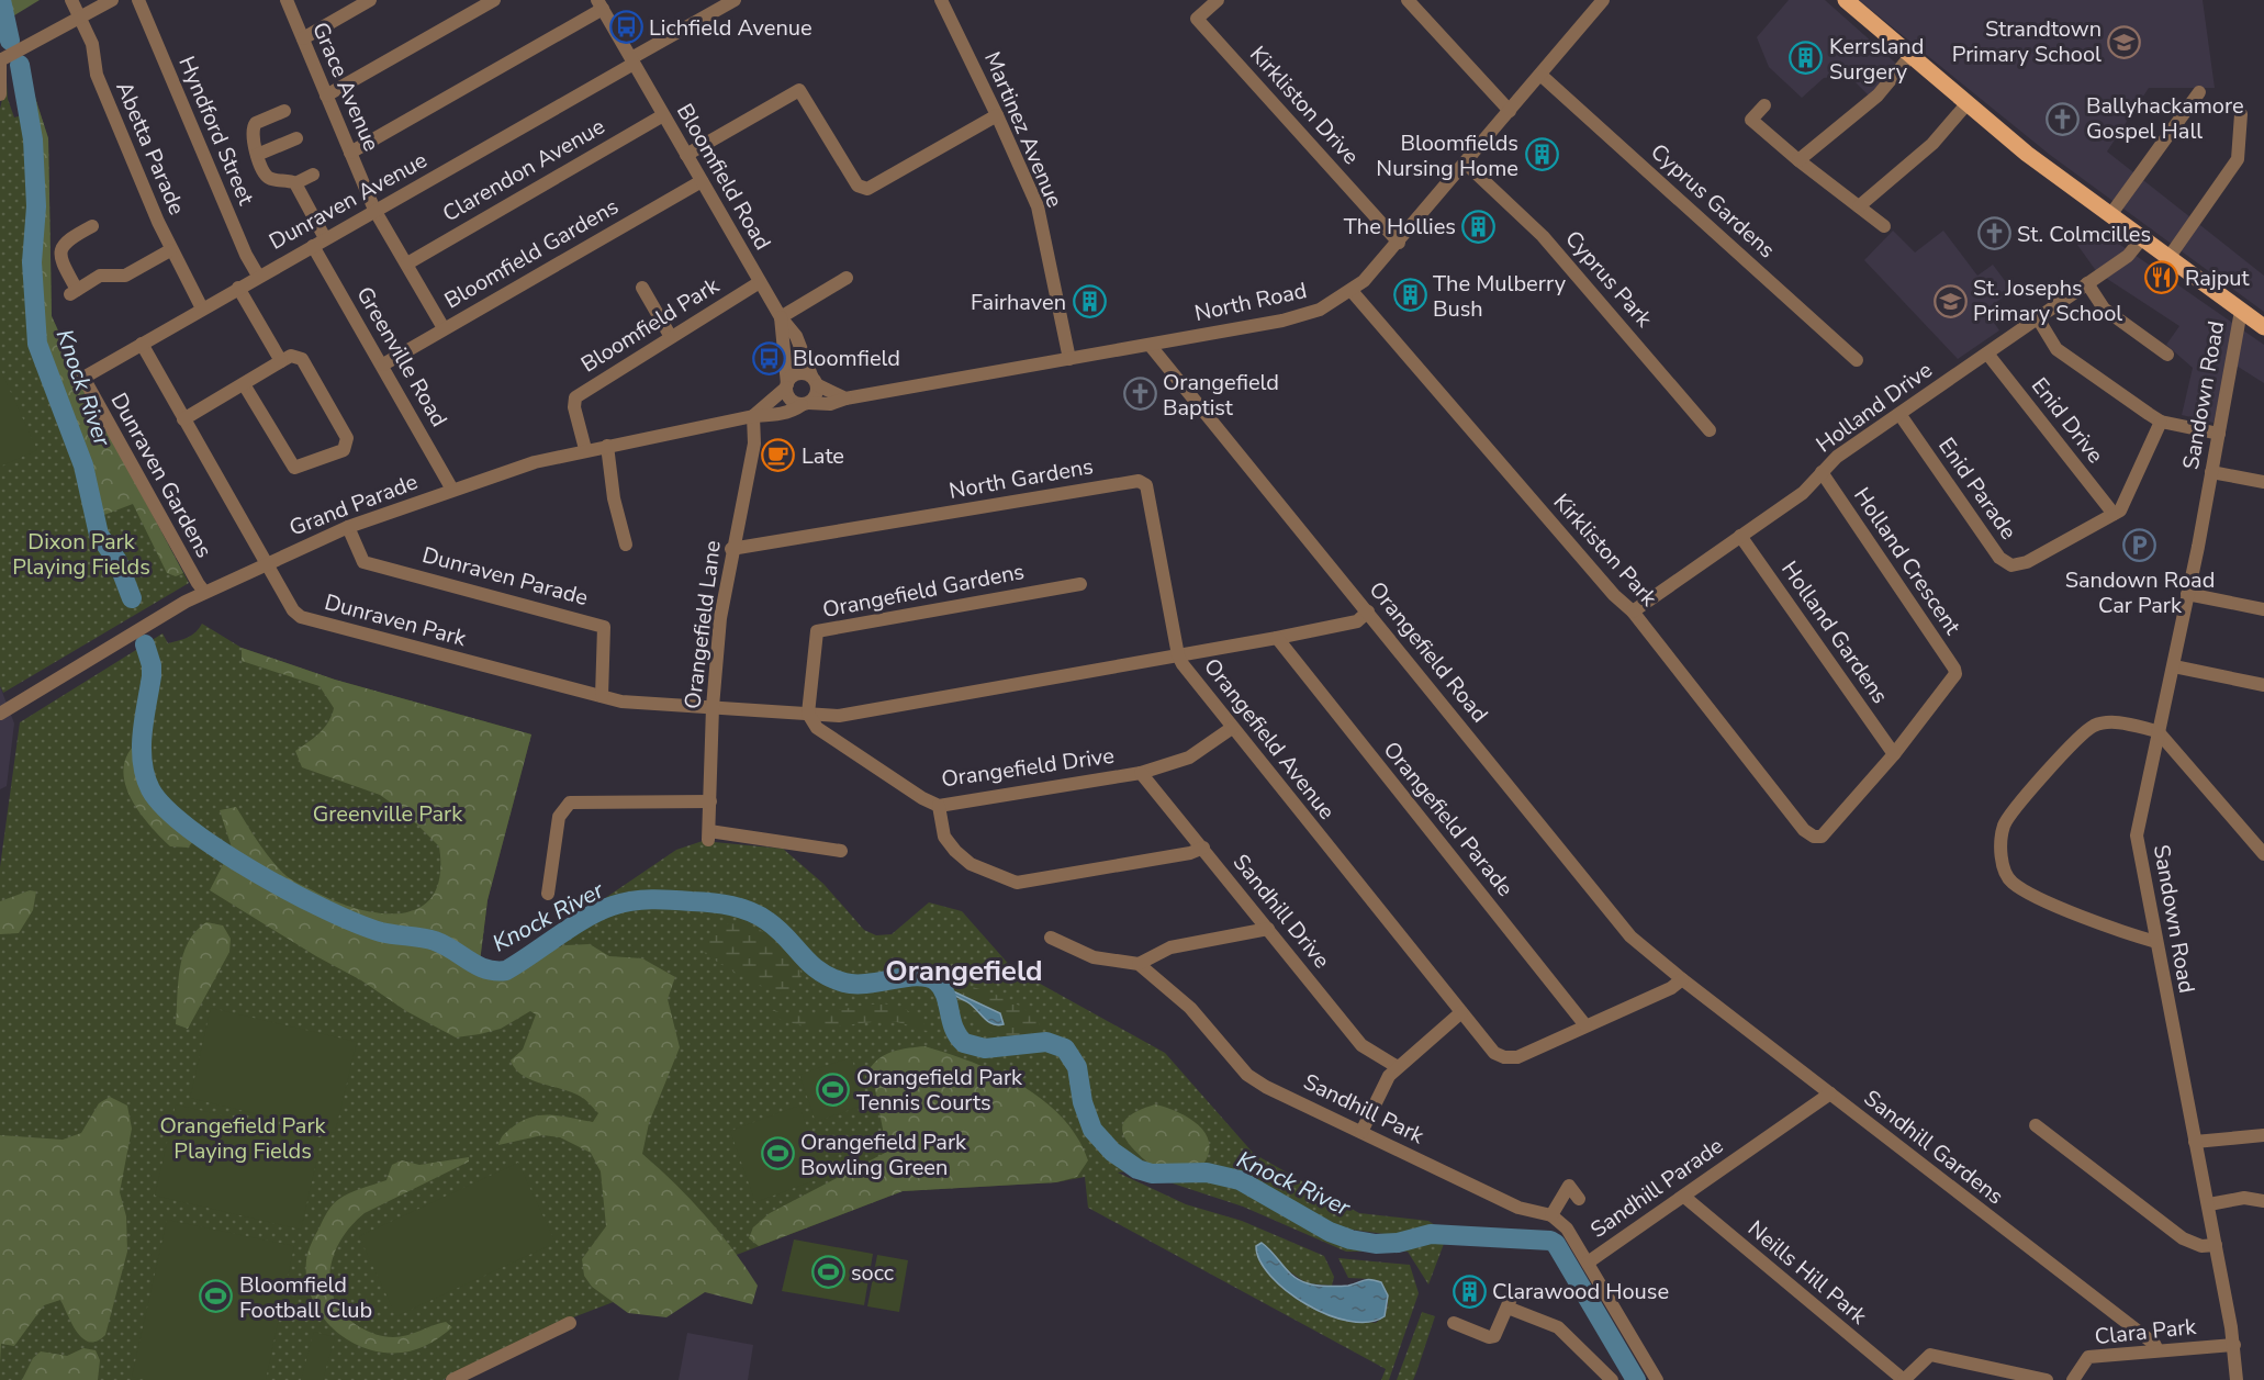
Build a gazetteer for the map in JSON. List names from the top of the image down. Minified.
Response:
{"streets":{"street":["Grace Avenue","Kirkliston Drive","Martinez Avenue","Hyndford Street","Abetta Parade","Clarendon Avenue","Bloomfield Road","Dunraven Avenue","Cyprus Gardens","Bloomfield Gardens","Cyprus Park","North Road","Bloomfield Park","Greenville Road","Sandown Road","Holland Drive","Enid Drive","Dunraven Gardens","North Gardens","Enid Parade","Grand Parade","Kirkliston Park","Holland Crescent","Dunraven Parade","Orangefield Gardens","Dunraven Park","Orangefield Lane","Holland Gardens","Orangefield Road","Orangefield Avenue","Orangefield Drive","Orangefield Parade","Sandhill Drive","Sandhill Park","Sandhill Gardens","Sandhill Parade","Neills Hill Park","Clara Park"]},"crossings":[["Grace Avenue","Clarendon Avenue"],["Grace Avenue","Dunraven Avenue"],["Grace Avenue","Bloomfield Gardens"],["Kirkliston Drive","North Road"],["Martinez Avenue","North Road"],["Hyndford Street","Dunraven Avenue"],["Abetta Parade","Dunraven Avenue"],["Clarendon Avenue","Bloomfield Road"],["Bloomfield Road","Dunraven Avenue"],["Bloomfield Road","Bloomfield Gardens"],["Bloomfield Road","North Road"],["Bloomfield Road","Bloomfield Park"],["Bloomfield Road","Grand Parade"],["Dunraven Avenue","Greenville Road"],["Dunraven Avenue","Dunraven Gardens"],["Dunraven Avenue","Dunraven Park"],["Cyprus Gardens","North Road"],["Bloomfield Gardens","Greenville Road"],["Cyprus Park","North Road"],["North Road","Grand Parade"],["North Road","Kirkliston Park"],["North Road","Orangefield Road"],["Bloomfield Park","Grand Parade"],["Greenville Road","Grand Parade"],["Sandown Road","Clara Park"],["Holland Drive","Enid Drive"],["Holland Drive","Enid Parade"],["Holland Drive","Kirkliston Park"],["Holland Drive","Holland Crescent"],["Holland Drive","Holland Gardens"],["Enid Drive","Enid Parade"],["Dunraven Gardens","Grand Parade"],["North Gardens","Orangefield Lane"],["North Gardens","Orangefield Avenue"],["Grand Parade","Dunraven Parade"],["Grand Parade","Dunraven Park"],["Grand Parade","Orangefield Lane"],["Kirkliston Park","Holland Crescent"],["Kirkliston Park","Holland Gardens"],["Holland Crescent","Holland Gardens"],["Dunraven Parade","Dunraven Park"],["Orangefield Gardens","Orangefield Avenue"],["Orangefield Gardens","Orangefield Drive"],["Dunraven Park","Orangefield Lane"],["Dunraven Park","Orangefield Avenue"],["Orangefield Lane","Orangefield Avenue"],["Orangefield Road","Orangefield Avenue"],["Orangefield Road","Sandhill Gardens"],["Orangefield Avenue","Orangefield Drive"],["Orangefield Avenue","Orangefield Parade"],["Orangefield Avenue","Sandhill Gardens"],["Orangefield Drive","Sandhill Drive"],["Sandhill Gardens","Sandhill Parade"],["Sandhill Gardens","Clara Park"],["Sandhill Parade","Neills Hill Park"]],"districts":["Orangefield"],"water":["Knock River"],"parks":["Dixon Park Playing Fields","Greenville Park","Orangefield Park Playing Fields"],"places":{"bus stop":["Lichfield Avenue","Bloomfield"],"school or university":["Strandtown Primary School","St. Josephs Primary School"],"building":["Kerrsland Surgery","Bloomfields Nursing Home","The Hollies","The Mulberry Bush","Fairhaven","Clarawood House"],"church":["Ballyhackamore Gospel Hall","St. Colmcilles","Orangefield Baptist"],"restaurant":["Rajput"],"cafe":["Late"],"parking":["Sandown Road Car Park"],"sports":["Orangefield Park Tennis Courts","Orangefield Park Bowling Green","socc","Bloomfield Football Club"]}}
